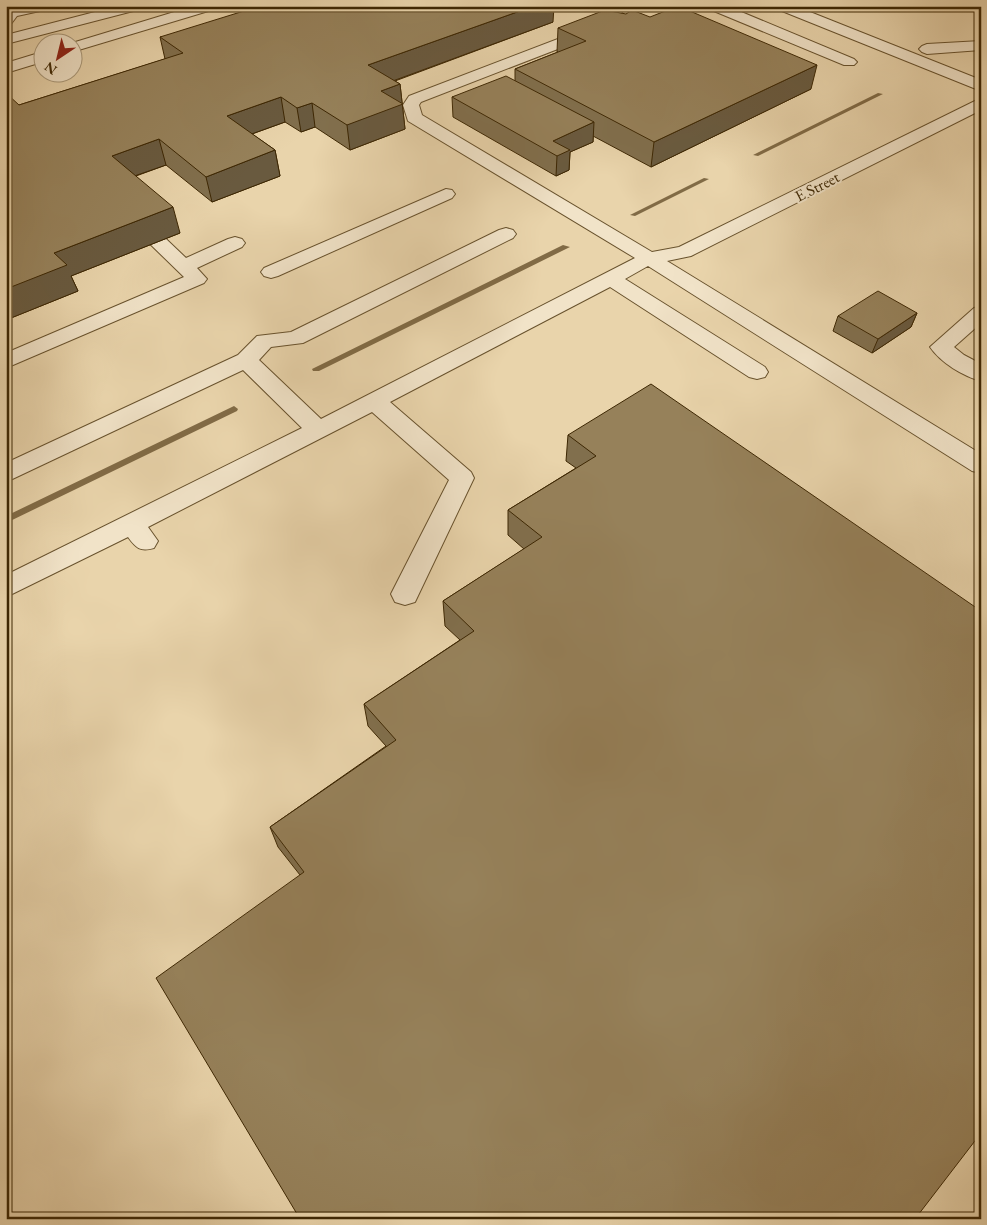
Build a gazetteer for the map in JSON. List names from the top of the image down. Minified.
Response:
{"streets":{"street":["E Street"]},"north":"bottom left"}
